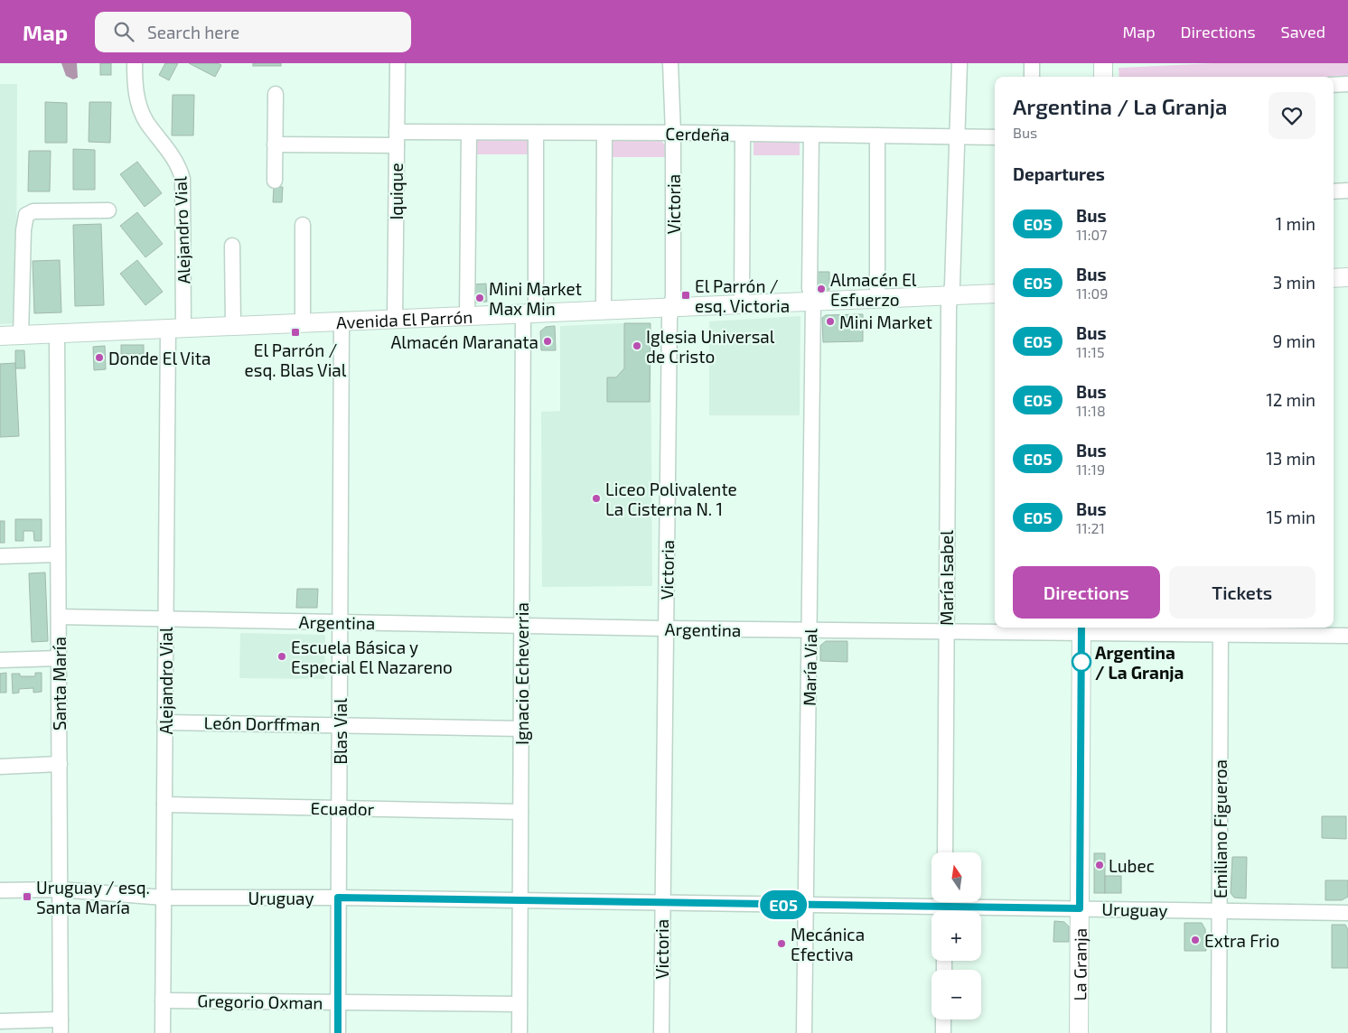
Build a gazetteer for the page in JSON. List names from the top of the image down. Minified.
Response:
{"streets":{"main road":["Avenida El Parrón","La Granja"],"street":["Cerdeña","Iquique","Victoria","Alejandro Vial","María Isabel","Argentina","María Vial","Ignacio Echeverria","Santa María","León Dorffman","Blas Vial","Ecuador","Emiliano Figueroa","Uruguay","Gregorio Oxman"]},"crossings":[["Cerdeña","Iquique"],["Cerdeña","Victoria"],["Cerdeña","María Isabel"],["Cerdeña","María Vial"],["Cerdeña","Ignacio Echeverria"],["Iquique","Avenida El Parrón"],["Victoria","Avenida El Parrón"],["Victoria","Argentina"],["Victoria","Uruguay"],["Alejandro Vial","Avenida El Parrón"],["Alejandro Vial","Argentina"],["Alejandro Vial","León Dorffman"],["Alejandro Vial","Ecuador"],["Alejandro Vial","Uruguay"],["Alejandro Vial","Gregorio Oxman"],["Avenida El Parrón","María Isabel"],["Avenida El Parrón","María Vial"],["Avenida El Parrón","Ignacio Echeverria"],["Avenida El Parrón","Santa María"],["Avenida El Parrón","Blas Vial"],["María Isabel","Argentina"],["Argentina","María Vial"],["Argentina","Ignacio Echeverria"],["Argentina","Santa María"],["Argentina","Blas Vial"],["Argentina","Emiliano Figueroa"],["Argentina","La Granja"],["María Vial","Uruguay"],["Ignacio Echeverria","León Dorffman"],["Ignacio Echeverria","Ecuador"],["Ignacio Echeverria","Uruguay"],["Ignacio Echeverria","Gregorio Oxman"],["Santa María","Uruguay"],["León Dorffman","Blas Vial"],["Blas Vial","Ecuador"],["Blas Vial","Uruguay"],["Blas Vial","Gregorio Oxman"],["Emiliano Figueroa","Uruguay"],["Uruguay","La Granja"]],"places":{"other":["Almacén El Esfuerzo","Mini Market Max Min","Mini Market","Almacén Maranata","Iglesia Universal de Cristo","Donde El Vita","Liceo Polivalente La Cisterna N. 1","Escuela Básica y Especial El Nazareno","Argentina / La Granja","Lubec","Extra Frio","Mecánica Efectiva"],"transit":["El Parrón / esq. Victoria","El Parrón / esq. Blas Vial","Uruguay / esq. Santa María"]},"lines":["bus line E05"],"north":"top","page":{"header":"Map","search":"Search here","nav":["Map","Directions","Saved"],"on_map":"E05","heading":[["Argentina / La Granja","Bus"],"Departures"],"list":[{"mark":"E05","name":"Bus","note":"11:07","value":"1 min"},{"mark":"E05","name":"Bus","note":"11:09","value":"3 min"},{"mark":"E05","name":"Bus","note":"11:15","value":"9 min"},{"mark":"E05","name":"Bus","note":"11:18","value":"12 min"},{"mark":"E05","name":"Bus","note":"11:19","value":"13 min"},{"mark":"E05","name":"Bus","note":"11:21","value":"15 min"}],"buttons":["Directions","Tickets"],"map_buttons":["+","−"]}}
